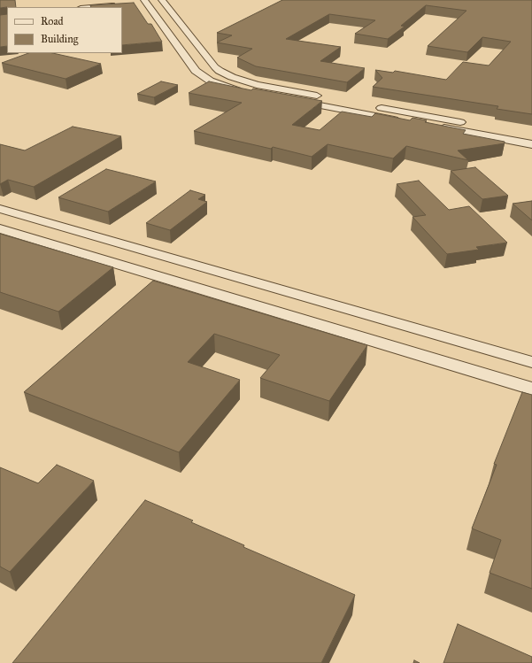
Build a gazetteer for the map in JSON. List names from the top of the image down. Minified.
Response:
{"legend":["Road","Building"]}
